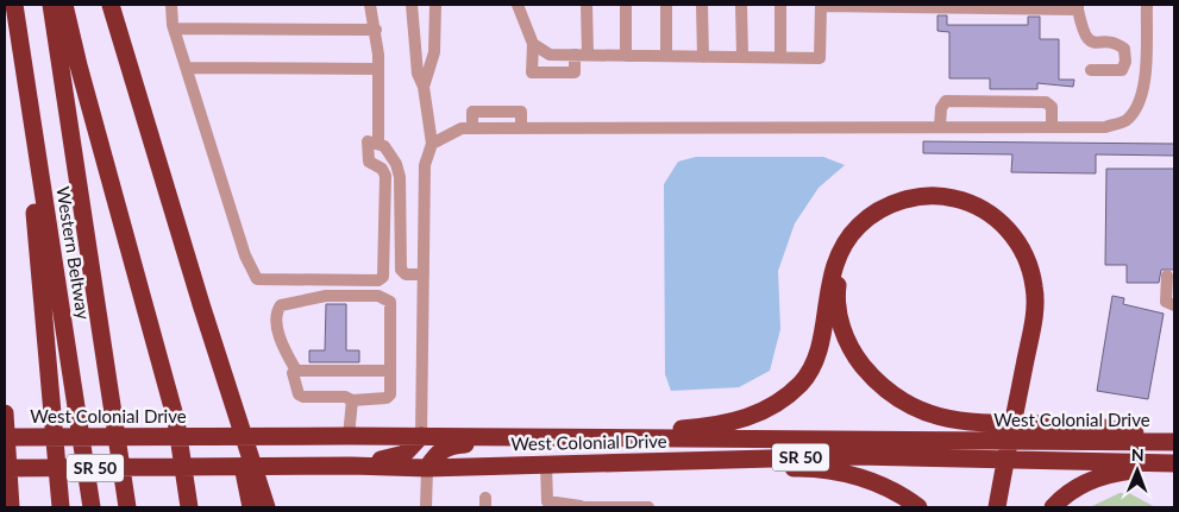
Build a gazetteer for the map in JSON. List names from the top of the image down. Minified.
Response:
{"streets":{"highway":["Western Beltway","West Colonial Drive","SR 50"]},"north":"top"}
